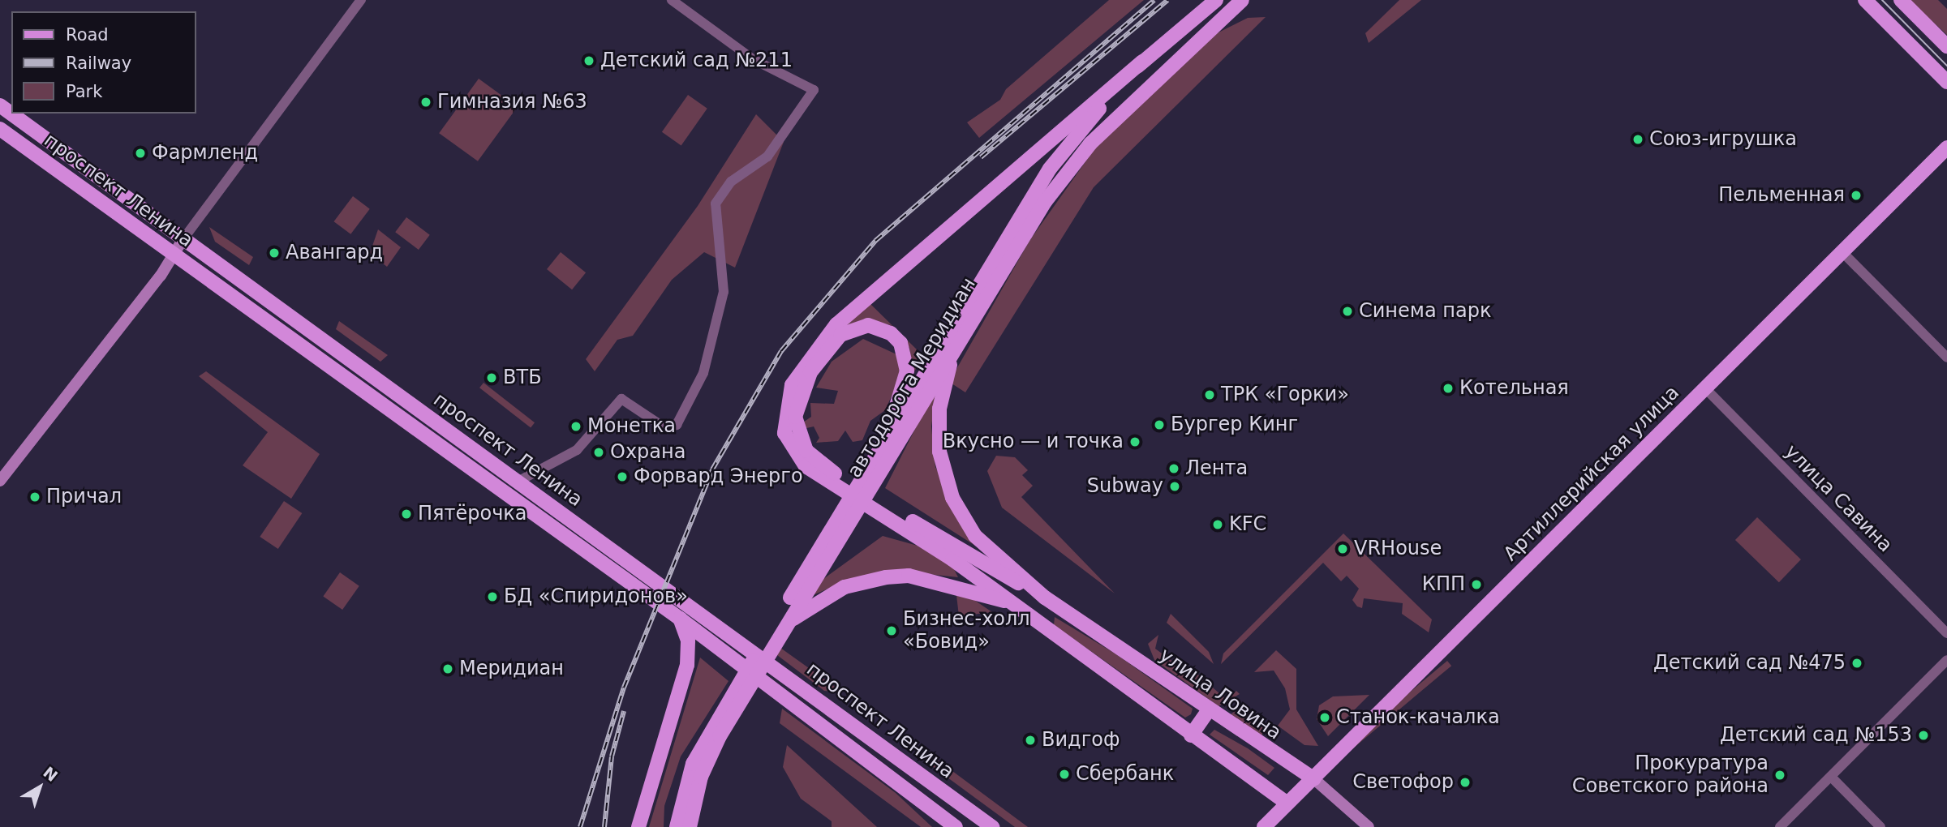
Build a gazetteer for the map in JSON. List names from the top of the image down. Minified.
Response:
{"streets":{"main road":["проспект Ленина","автодорога Меридиан","Артиллерийская улица","улица Ловина"],"street":["улица Савина"]},"crossings":[["Артиллерийская улица","улица Савина"],["Артиллерийская улица","улица Ловина"]],"places":["Детский сад №211","Гимназия №63","Союз-игрушка","Фармленд","Пельменная","Авангард","Синема парк","ВТБ","Котельная","ТРК «Горки»","Бургер Кинг","Монетка","Вкусно — и точка","Охрана","Лента","Форвард Энерго","Subway","Причал","Пятёрочка","KFC","VRHouse","КПП","БД «Спиридонов»","Бизнес-холл «Бовид»","Детский сад №475","Меридиан","Станок-качалка","Детский сад №153","Видгоф","Сбербанк","Прокуратура Советского района","Светофор"],"legend":["Road","Railway","Park"],"north":"top right"}
